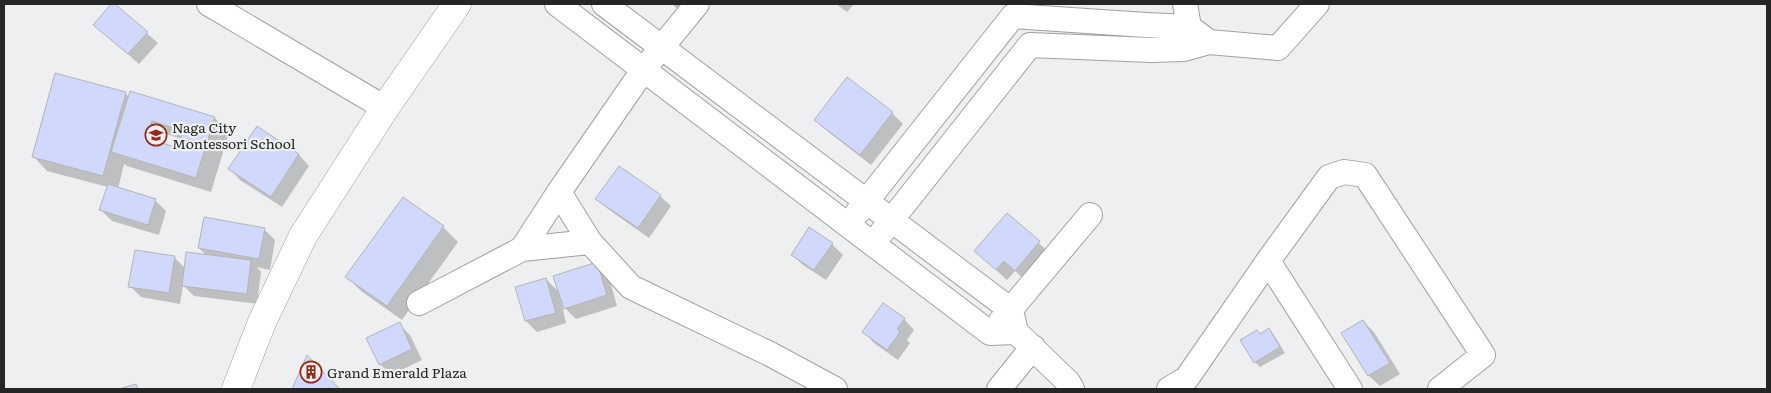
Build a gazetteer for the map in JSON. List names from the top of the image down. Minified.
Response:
{"places":{"school or university":["Naga City Montessori School"],"building":["Grand Emerald Plaza"]}}
